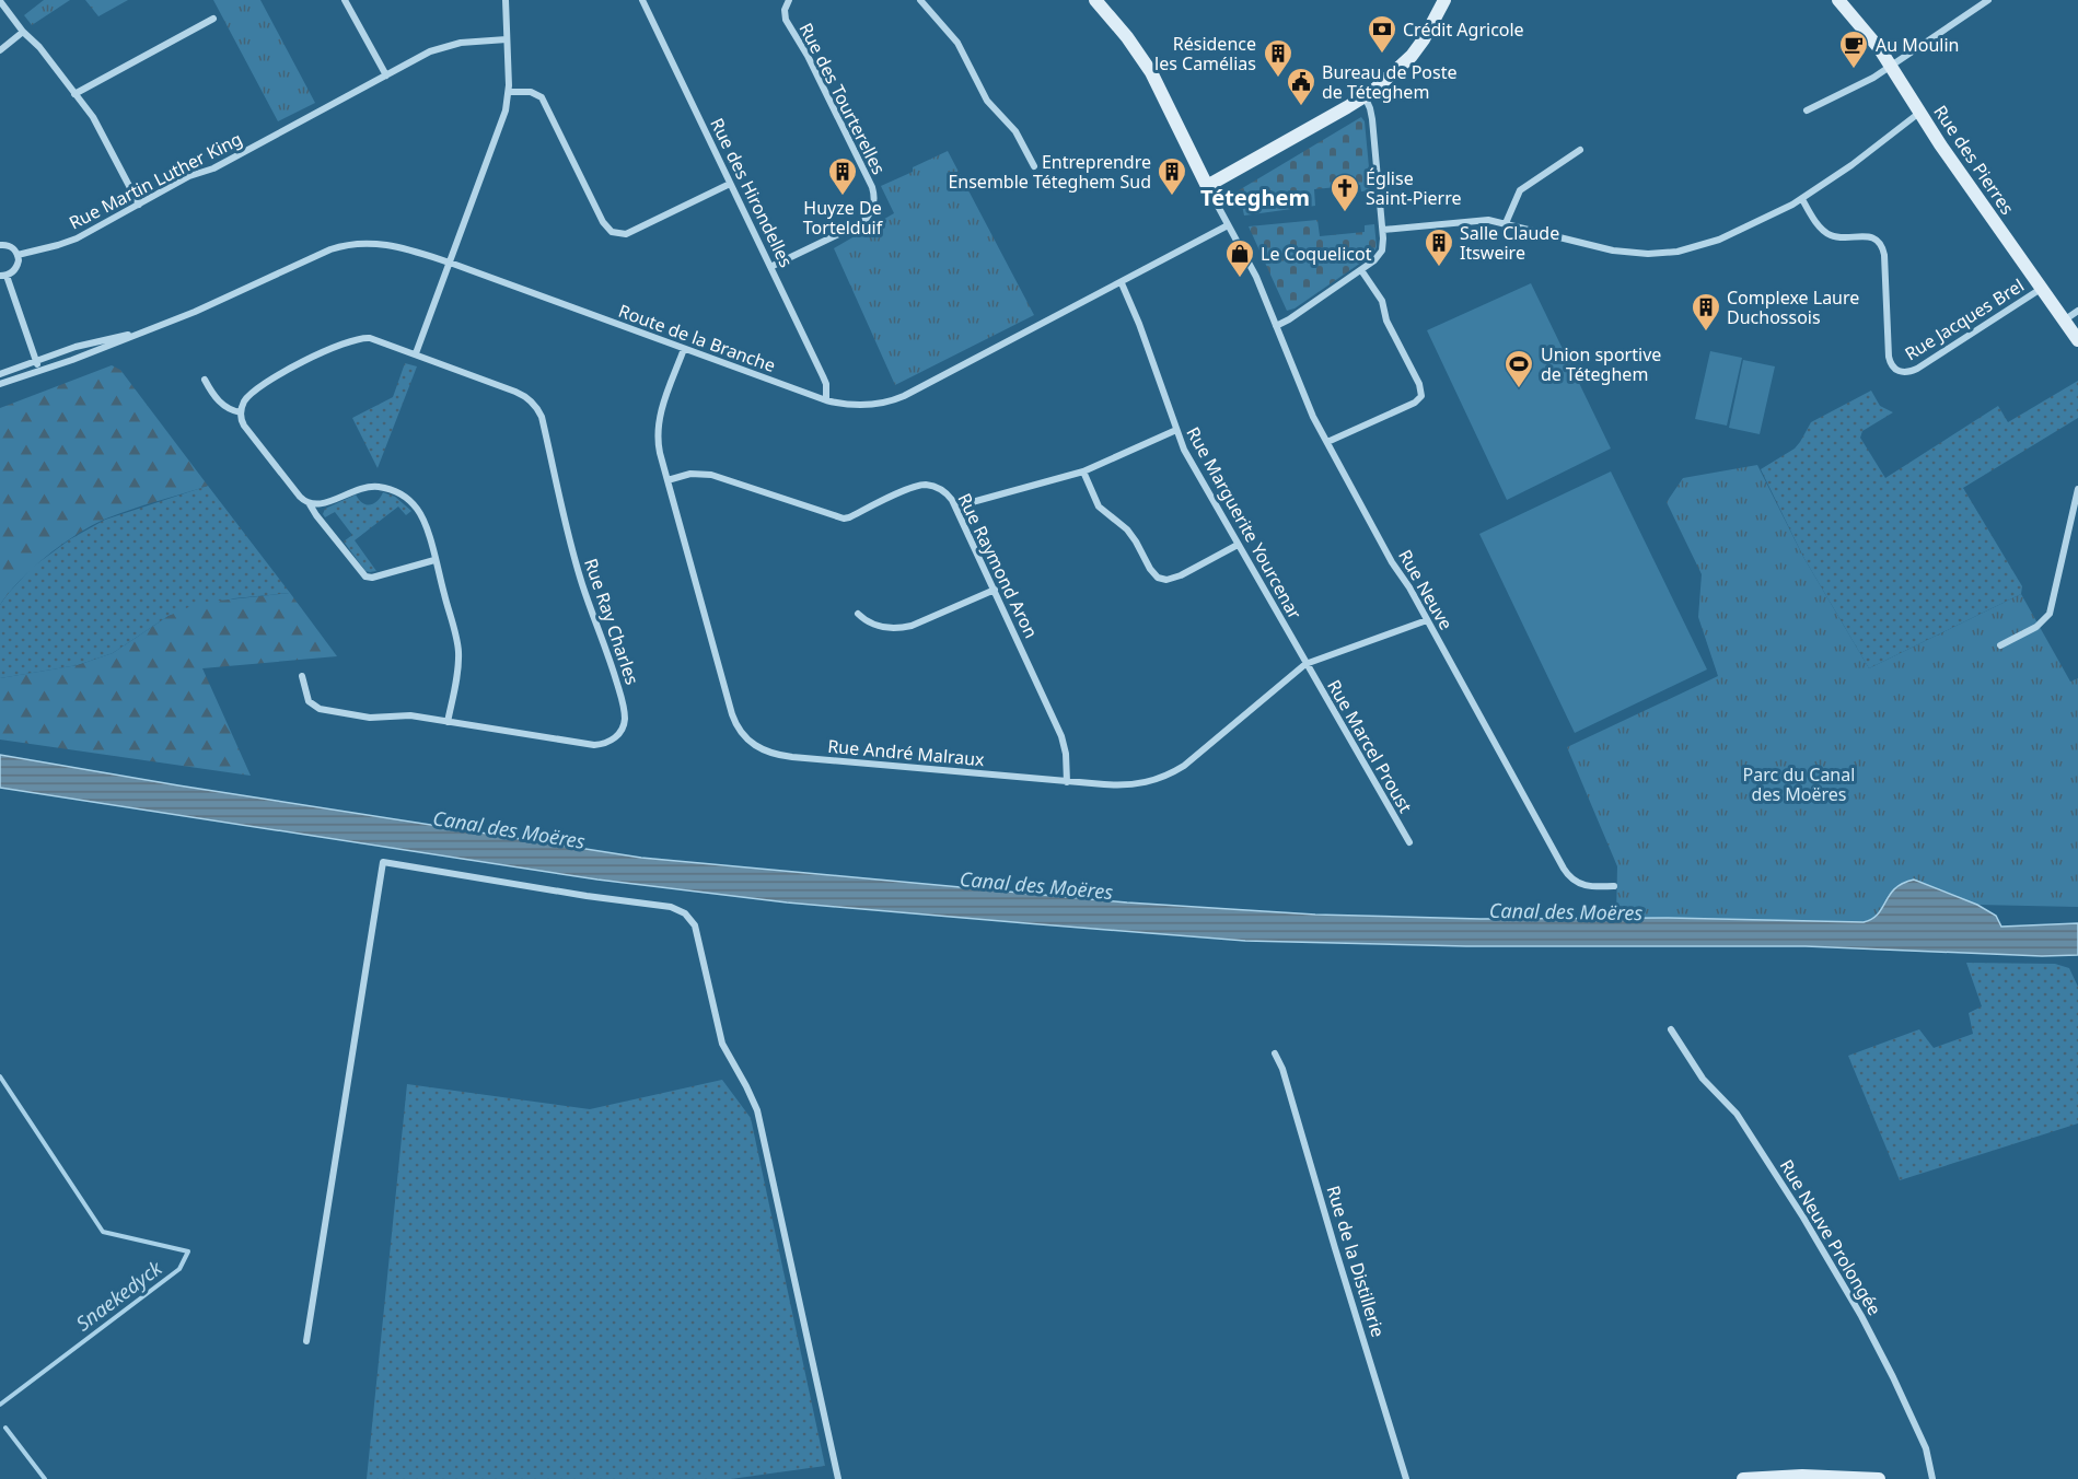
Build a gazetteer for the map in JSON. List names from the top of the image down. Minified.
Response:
{"streets":{"main road":["Rue des Pierres"],"street":["Rue des Tourterelles","Rue Martin Luther King","Rue des Hirondelles","Rue Jacques Brel","Route de la Branche","Rue Marguerite Yourcenar","Rue Raymond Aron","Rue Neuve","Rue Ray Charles","Rue Marcel Proust","Rue André Malraux","Rue Neuve Prolongée","Rue de la Distillerie"]},"crossings":[["Rue des Tourterelles","Rue des Hirondelles"],["Rue des Pierres","Rue Jacques Brel"],["Rue des Hirondelles","Route de la Branche"],["Route de la Branche","Rue Marguerite Yourcenar"],["Route de la Branche","Rue Neuve"],["Route de la Branche","Rue André Malraux"],["Rue Marguerite Yourcenar","Rue Marcel Proust"],["Rue Marguerite Yourcenar","Rue André Malraux"],["Rue Raymond Aron","Rue André Malraux"],["Rue Neuve","Rue André Malraux"],["Rue Marcel Proust","Rue André Malraux"]],"districts":["Téteghem"],"water":["Canal des Moëres","Snaekedyck"],"parks":["Parc du Canal des Moëres"],"places":{"bank":["Crédit Agricole"],"cafe":["Au Moulin"],"building":["Résidence les Camélias","Huyze De Tortelduif","Entreprendre Ensemble Téteghem Sud","Salle Claude Itsweire","Complexe Laure Duchossois"],"public building":["Bureau de Poste de Téteghem"],"church":["Église Saint-Pierre"],"shop":["Le Coquelicot"],"sports":["Union sportive de Téteghem"]}}
